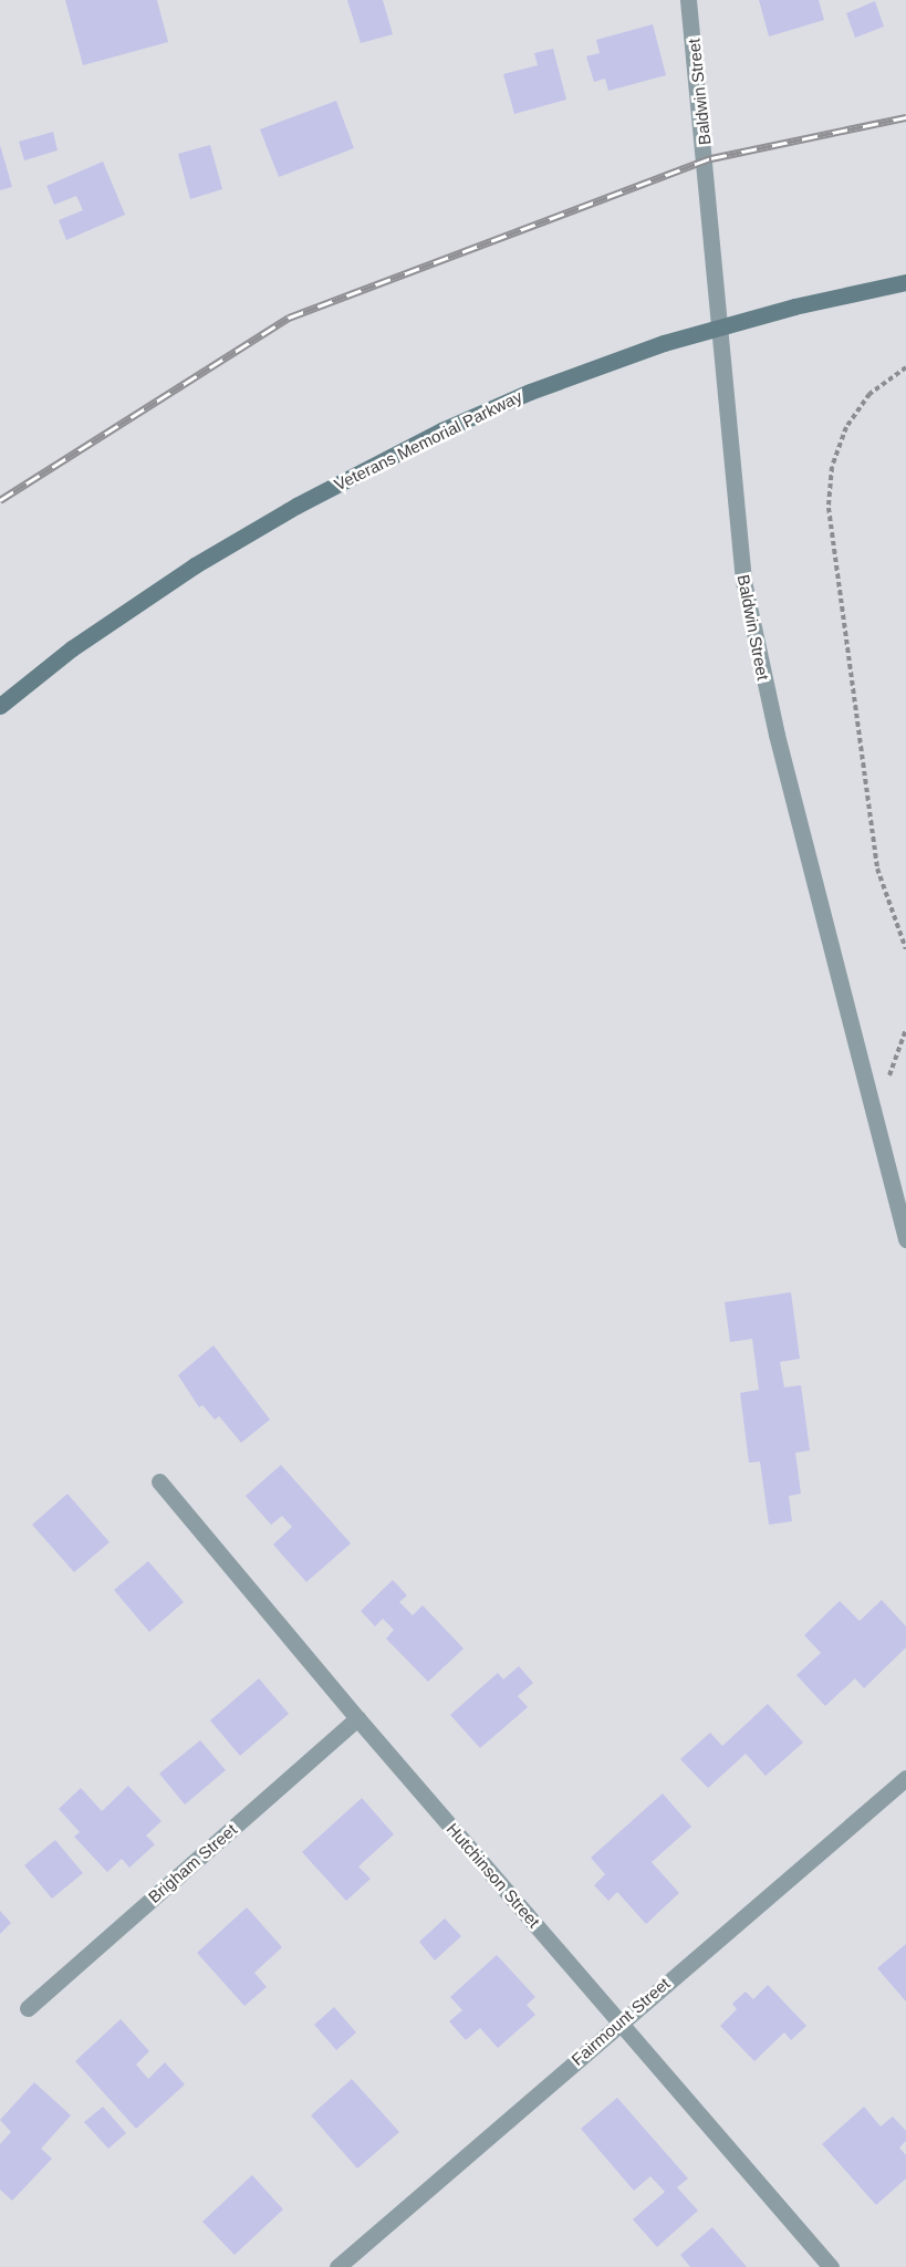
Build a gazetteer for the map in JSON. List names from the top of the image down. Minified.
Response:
{"streets":{"main road":["Veterans Memorial Parkway"],"street":["Baldwin Street","Brigham Street","Hutchinson Street","Fairmount Street"]},"crossings":[["Brigham Street","Hutchinson Street"],["Hutchinson Street","Fairmount Street"]]}
